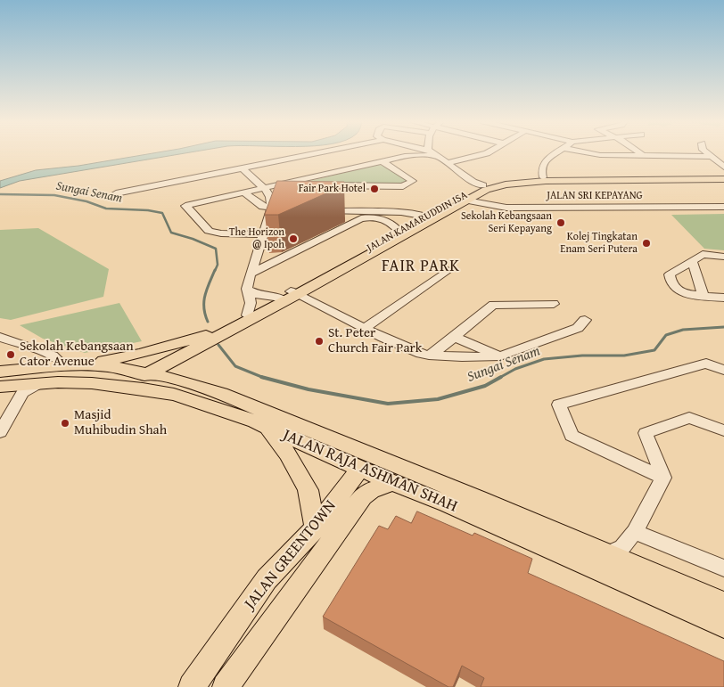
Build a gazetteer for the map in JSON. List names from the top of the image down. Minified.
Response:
{"streets":{"main road":["JALAN KAMARUDDIN ISA","JALAN RAJA ASHMAN SHAH","JALAN GREENTOWN"],"street":["JALAN SRI KEPAYANG"]},"crossings":[["JALAN SRI KEPAYANG","JALAN KAMARUDDIN ISA"],["JALAN KAMARUDDIN ISA","JALAN RAJA ASHMAN SHAH"],["JALAN RAJA ASHMAN SHAH","JALAN GREENTOWN"]],"districts":["FAIR PARK"],"water":["Sungai Senam"],"places":["Fair Park Hotel","Sekolah Kebangsaan Seri Kepayang","The Horizon @ Ipoh","Kolej Tingkatan Enam Seri Putera","St. Peter Church Fair Park","Sekolah Kebangsaan Cator Avenue","Masjid Muhibudin Shah"]}
